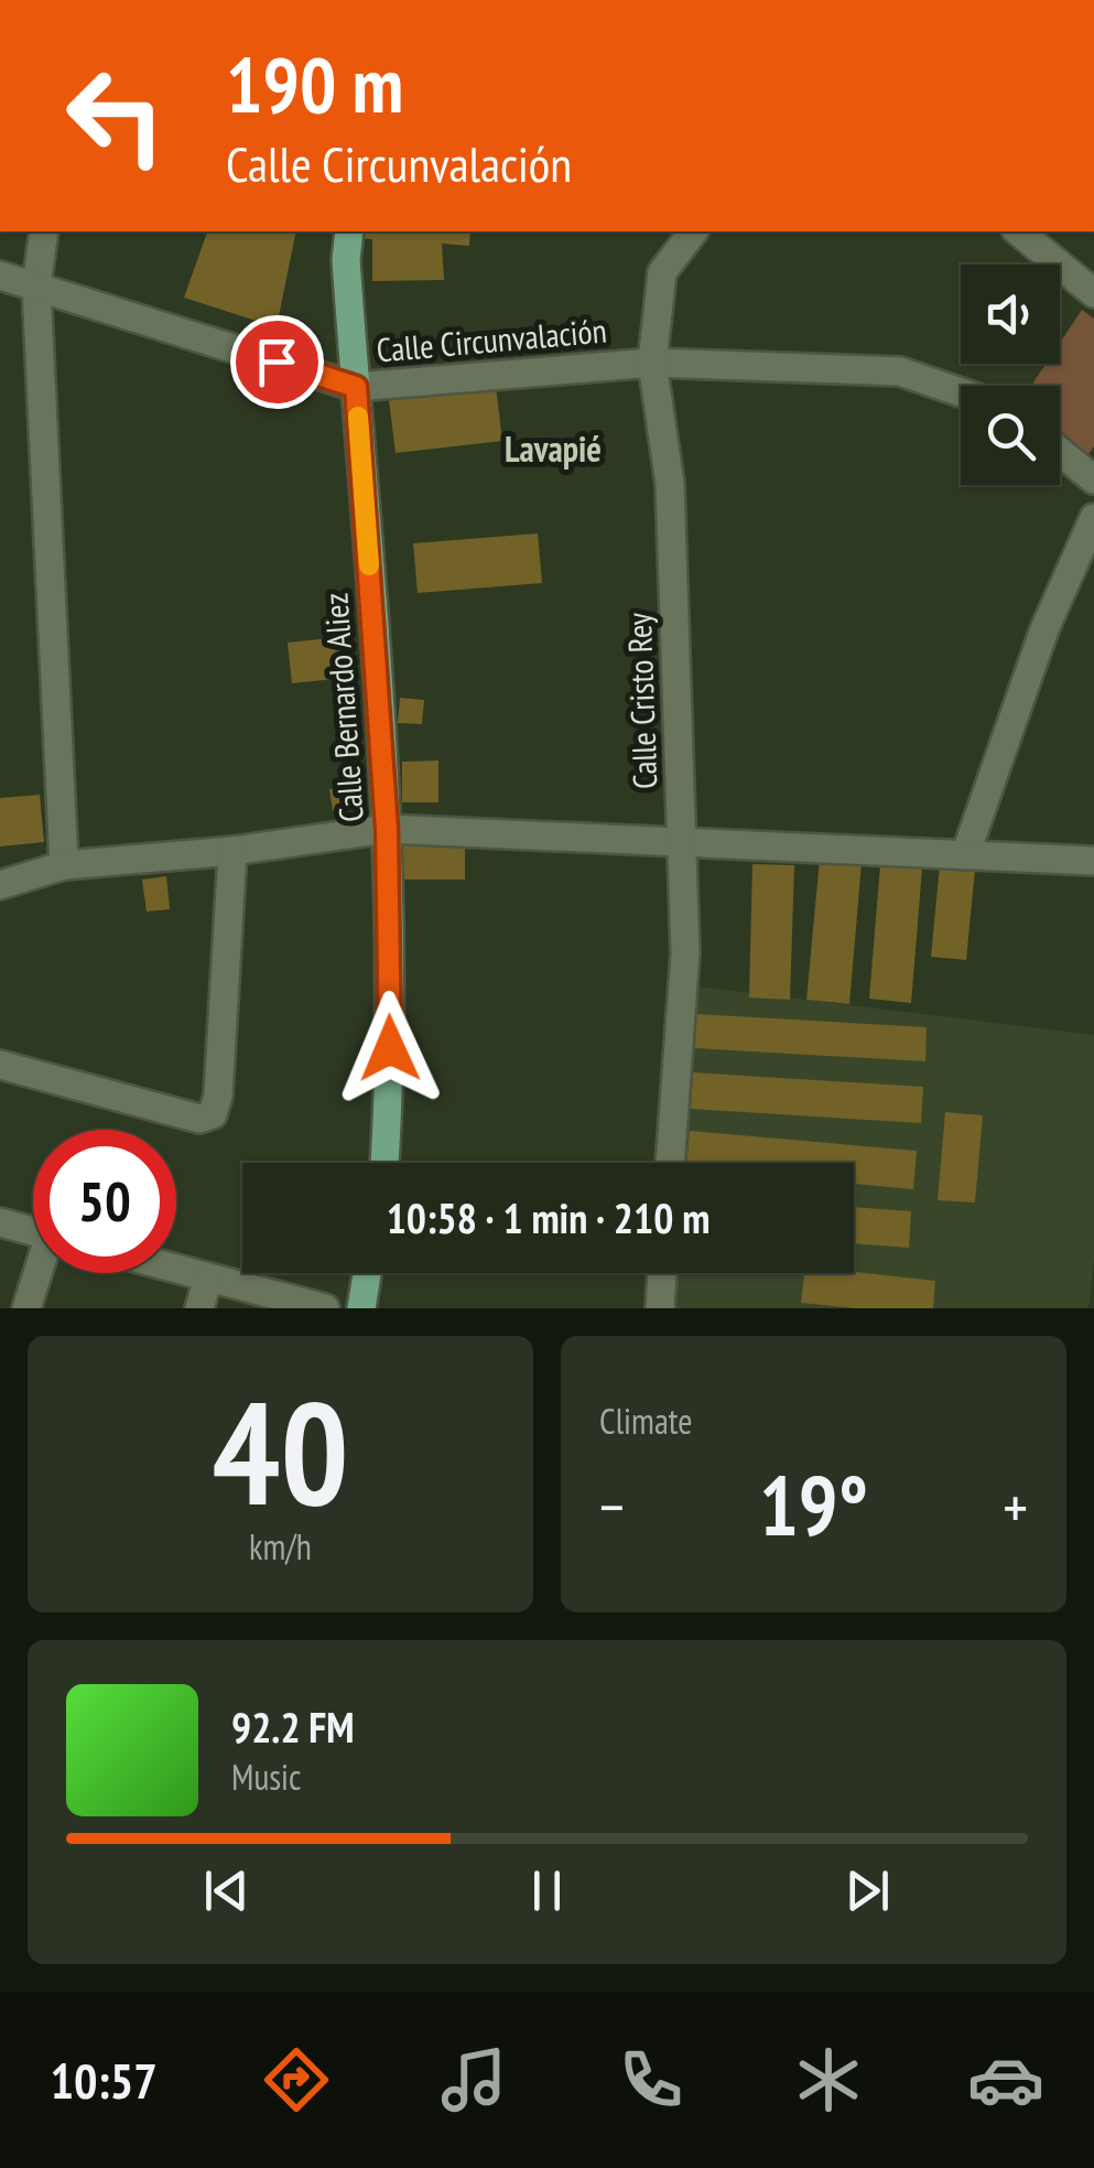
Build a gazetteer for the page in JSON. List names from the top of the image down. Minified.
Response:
{"streets":{"main road":["Calle Bernardo Aliez"],"street":["Calle Circunvalación","Calle Cristo Rey"]},"crossings":[["Calle Circunvalación","Calle Cristo Rey"],["Calle Circunvalación","Calle Bernardo Aliez"]],"districts":["Lavapié"],"page":{"turn":["190 m","Calle Circunvalación"],"limit":"50","trip":"10:58 · 1 min · 210 m","tile":[["40","km/h"],"Climate"],"heat":["−","19°","+"],"song":["92.2 FM","Music"],"tabs":"10:57"}}
